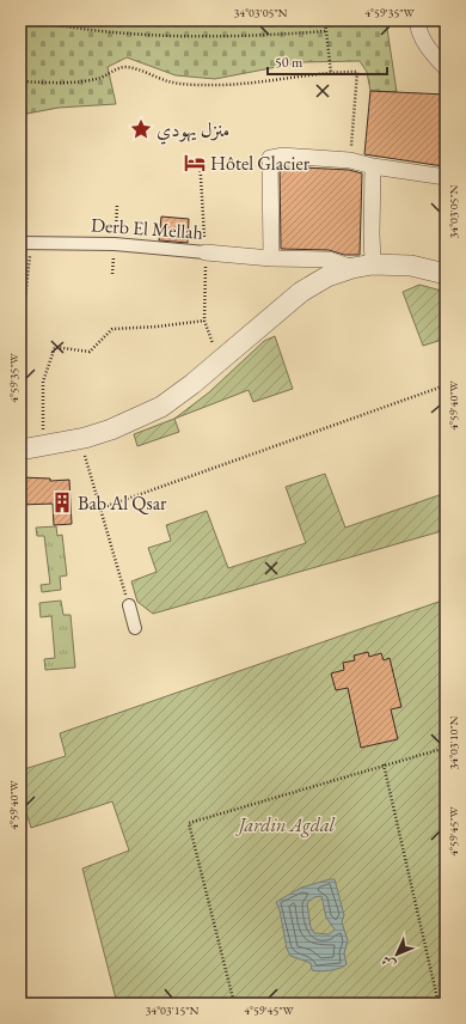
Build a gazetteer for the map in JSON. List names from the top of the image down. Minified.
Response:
{"streets":{"street":["Derb El Mellah"]},"parks":["Jardin Agdal"],"places":{"place":["منزل يهودي"],"hotel":["Hôtel Glacier"],"building":["Bab Al Qsar"]},"scale_bar":"50 m","north":"bottom left","coordinates":["34°03'05\"N","4°59'35\"W","4°59'40\"W","34°03'10\"N","4°59'45\"W","34°03'15\"N"]}
